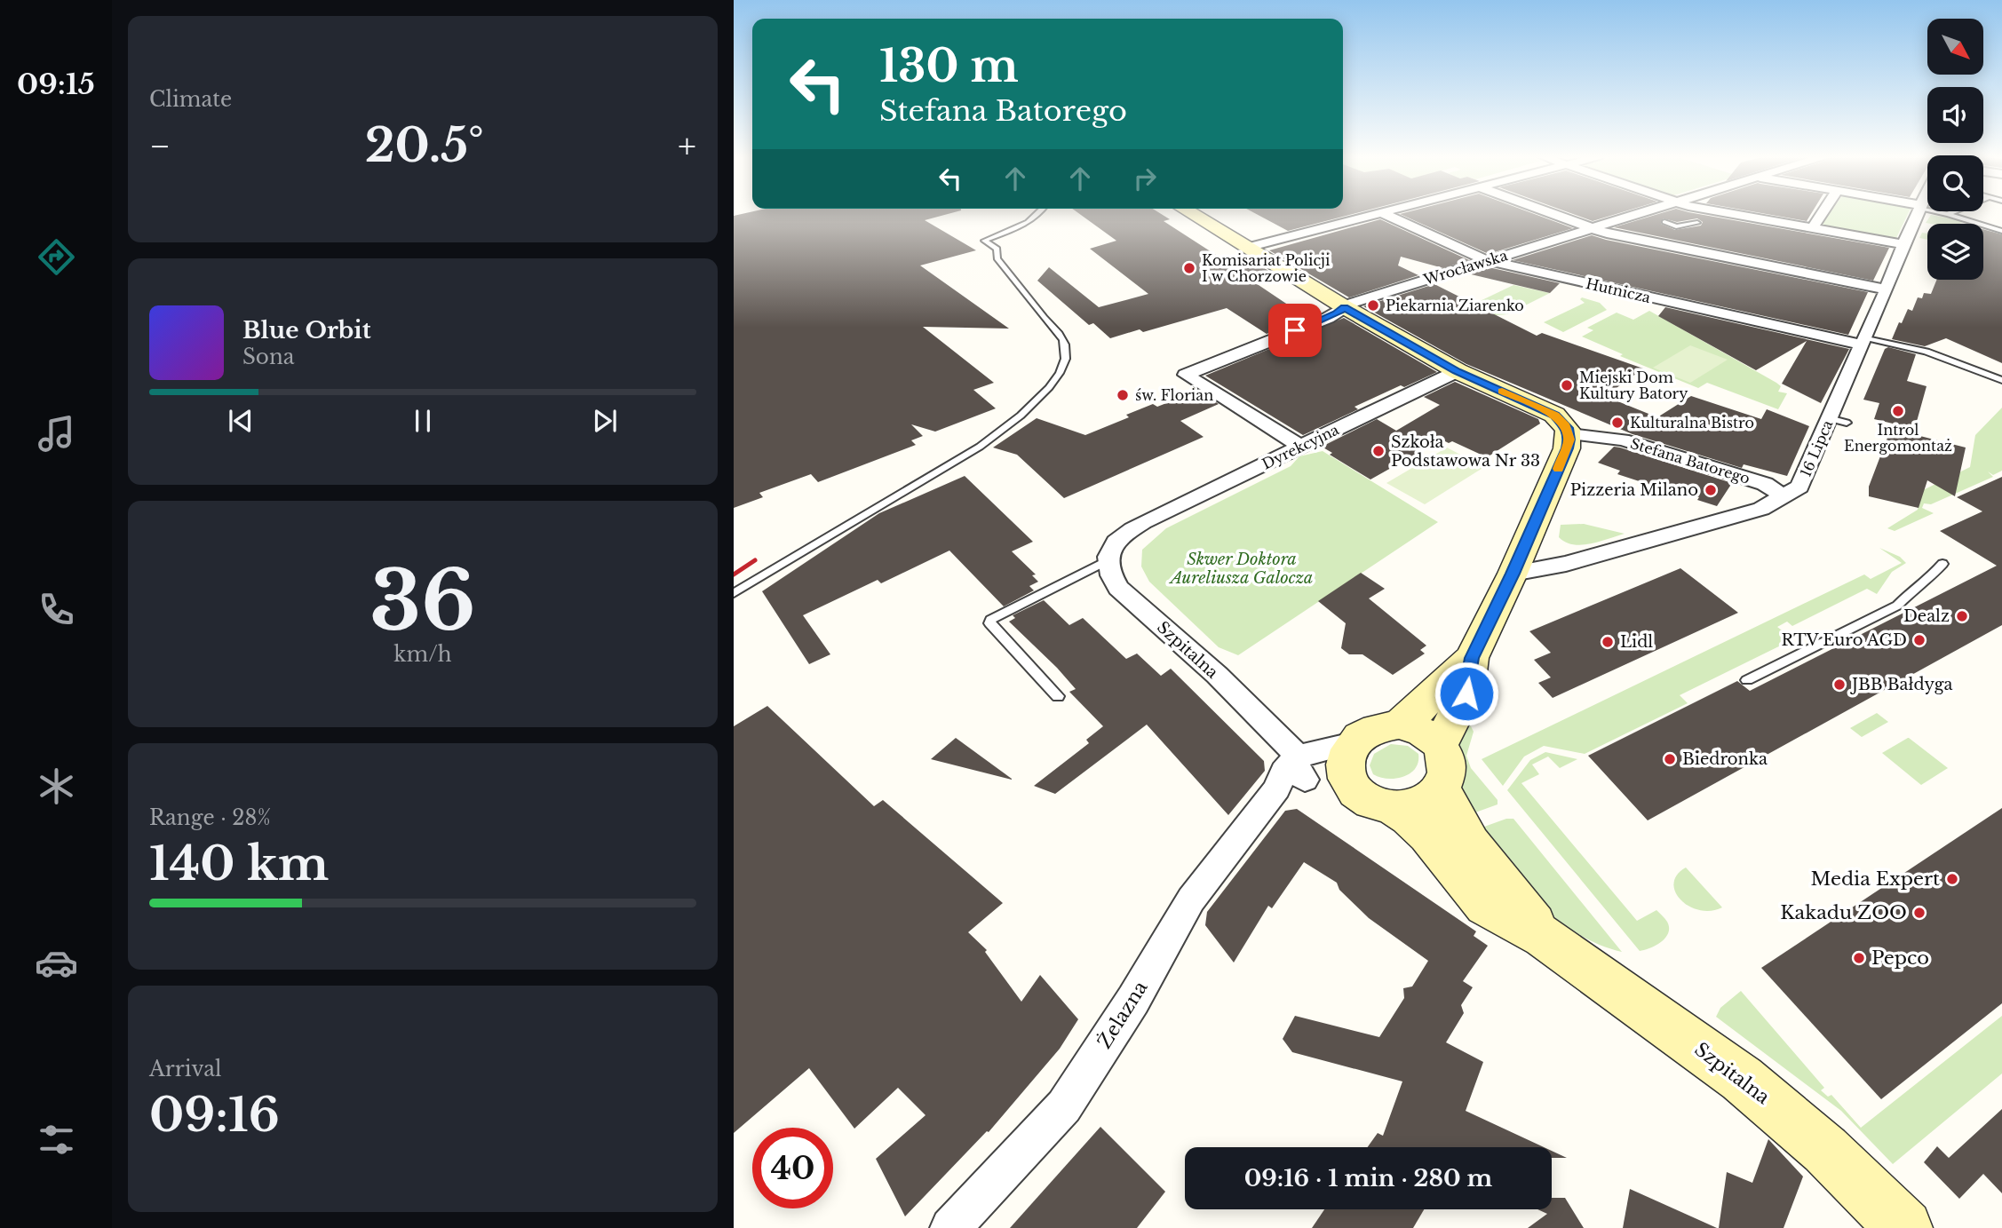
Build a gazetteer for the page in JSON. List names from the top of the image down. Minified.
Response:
{"streets":{"street":["Wrocławska","Hutnicza","Dyrekcyjna","16 Lipca","Stefana Batorego","Szpitalna","Żelazna"]},"crossings":[["Wrocławska","Hutnicza"],["Wrocławska","Dyrekcyjna"],["Hutnicza","16 Lipca"],["Dyrekcyjna","Szpitalna"],["16 Lipca","Stefana Batorego"],["Szpitalna","Żelazna"]],"parks":["Skwer Doktora Aureliusza Galocza"],"places":["Komisariat Policji I w Chorzowie","Piekarnia Ziarenko","Miejski Dom Kultury Batory","św. Florian","Introl Energomontaż","Kulturalna Bistro","Szkoła Podstawowa Nr 33","Pizzeria Milano","Dealz","RTV Euro AGD","Lidl","JBB Bałdyga","Biedronka","Media Expert","Kakadu ZOO","Pepco"],"north":"bottom right","page":{"tabs":"09:15","tile":["Climate",["36","km/h"],["Range · 28%","140 km"],["Arrival","09:16"]],"turn":["130 m","Stefana Batorego"],"heat":["−","20.5°","+"],"song":["Blue Orbit","Sona"],"limit":"40","trip":"09:16 · 1 min · 280 m"}}
